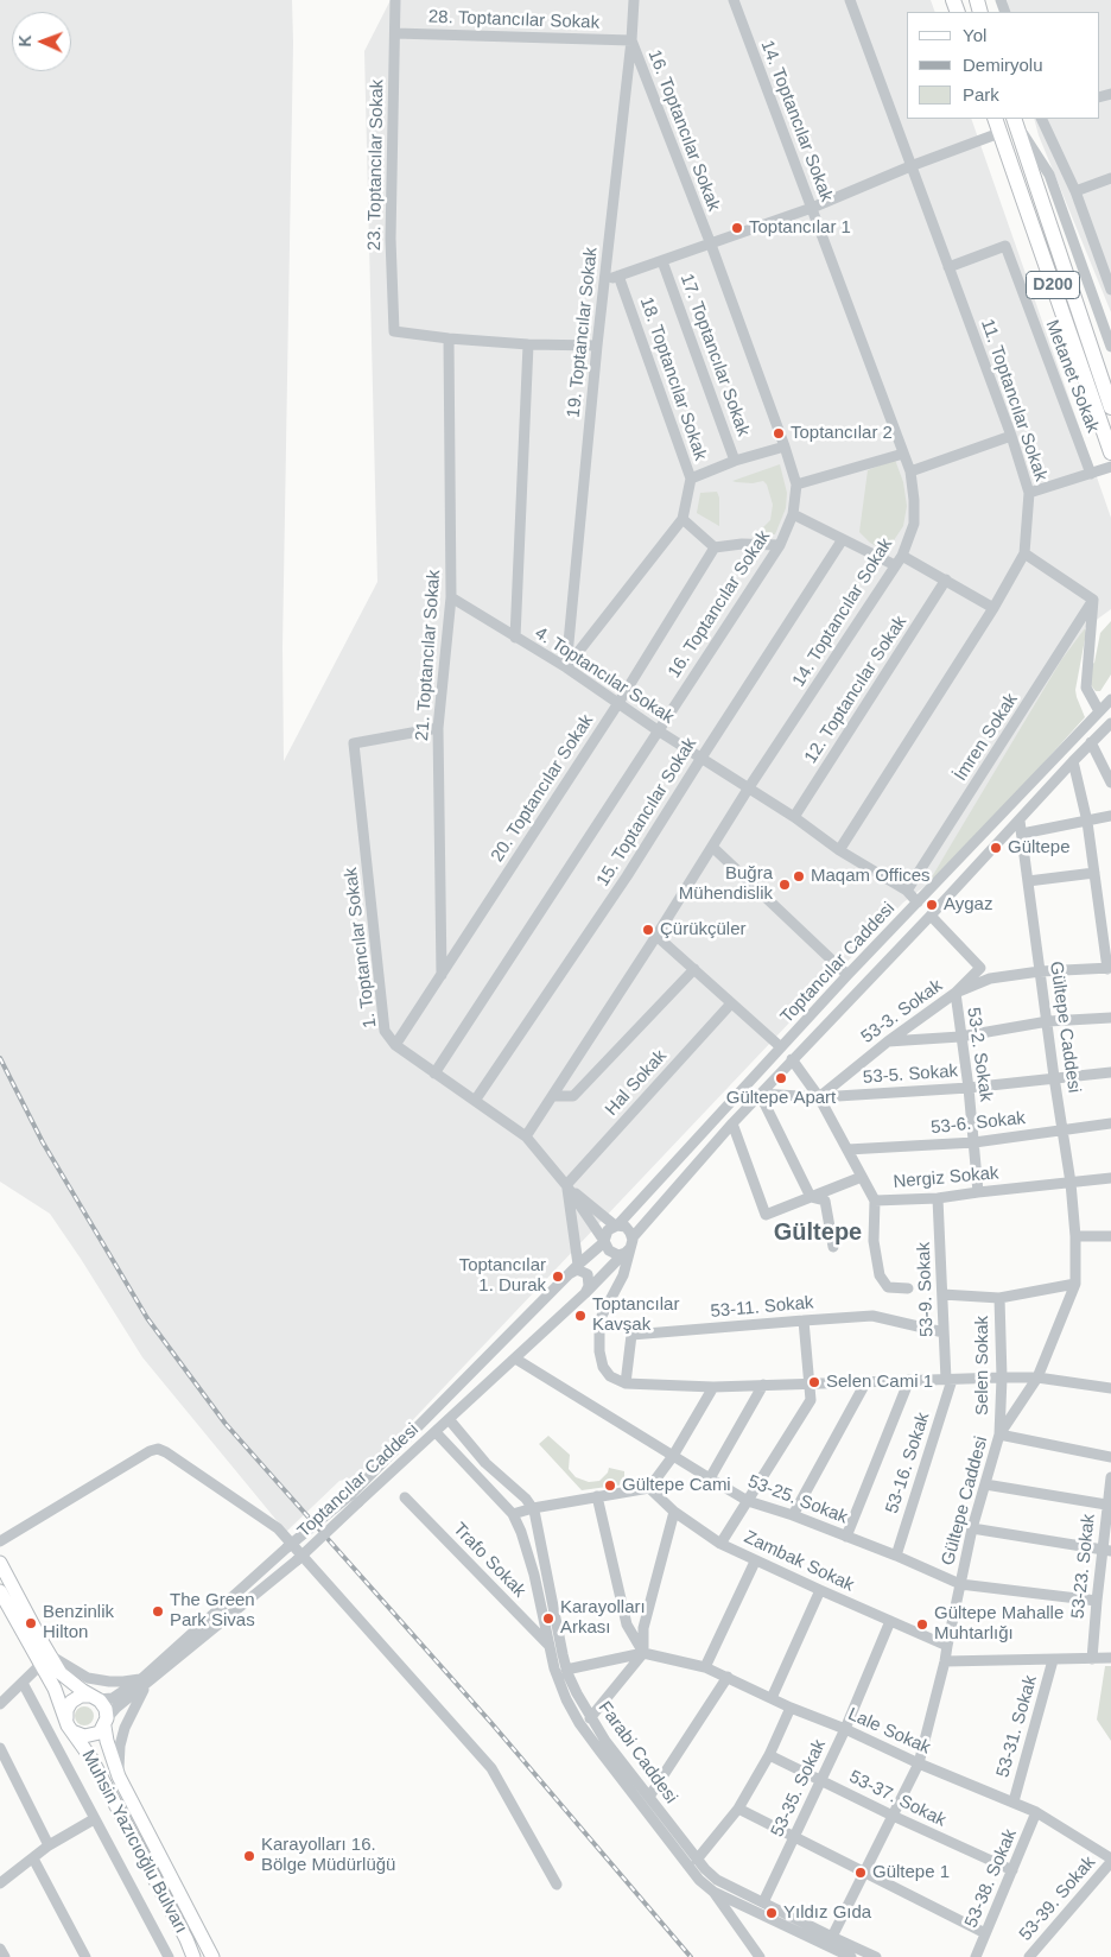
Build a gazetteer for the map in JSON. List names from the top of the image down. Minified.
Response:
{"streets":{"highway":["D200"],"main road":["Muhsin Yazıcıoğlu Bulvarı"],"street":["28. Toptancılar Sokak","14. Toptancılar Sokak","16. Toptancılar Sokak","23. Toptancılar Sokak","19. Toptancılar Sokak","17. Toptancılar Sokak","Metanet Sokak","18. Toptancılar Sokak","11. Toptancılar Sokak","21. Toptancılar Sokak","4. Toptancılar Sokak","12. Toptancılar Sokak","İmren Sokak","20. Toptancılar Sokak","15. Toptancılar Sokak","1. Toptancılar Sokak","Toptancılar Caddesi","53-3. Sokak","Gültepe Caddesi","53-2. Sokak","53-5. Sokak","Hal Sokak","53-6. Sokak","Nergiz Sokak","53-9. Sokak","53-11. Sokak","Selen Sokak","53-16. Sokak","53-25. Sokak","Trafo Sokak","Zambak Sokak","53-23. Sokak","53-31. Sokak","Lale Sokak","Farabi Caddesi","53-35. Sokak","53-37. Sokak","53-38. Sokak","53-39. Sokak"]},"crossings":[["28. Toptancılar Sokak","16. Toptancılar Sokak"],["28. Toptancılar Sokak","23. Toptancılar Sokak"],["28. Toptancılar Sokak","19. Toptancılar Sokak"],["14. Toptancılar Sokak","4. Toptancılar Sokak"],["14. Toptancılar Sokak","1. Toptancılar Sokak"],["16. Toptancılar Sokak","19. Toptancılar Sokak"],["16. Toptancılar Sokak","4. Toptancılar Sokak"],["16. Toptancılar Sokak","1. Toptancılar Sokak"],["23. Toptancılar Sokak","21. Toptancılar Sokak"],["19. Toptancılar Sokak","18. Toptancılar Sokak"],["19. Toptancılar Sokak","4. Toptancılar Sokak"],["Metanet Sokak","11. Toptancılar Sokak"],["18. Toptancılar Sokak","4. Toptancılar Sokak"],["11. Toptancılar Sokak","4. Toptancılar Sokak"],["21. Toptancılar Sokak","4. Toptancılar Sokak"],["21. Toptancılar Sokak","20. Toptancılar Sokak"],["21. Toptancılar Sokak","1. Toptancılar Sokak"],["4. Toptancılar Sokak","12. Toptancılar Sokak"],["4. Toptancılar Sokak","İmren Sokak"],["4. Toptancılar Sokak","20. Toptancılar Sokak"],["4. Toptancılar Sokak","15. Toptancılar Sokak"],["4. Toptancılar Sokak","Toptancılar Caddesi"],["20. Toptancılar Sokak","1. Toptancılar Sokak"],["15. Toptancılar Sokak","1. Toptancılar Sokak"],["1. Toptancılar Sokak","Toptancılar Caddesi"],["1. Toptancılar Sokak","Hal Sokak"],["Toptancılar Caddesi","Gültepe Caddesi"],["Toptancılar Caddesi","53-2. Sokak"],["Toptancılar Caddesi","Nergiz Sokak"],["Toptancılar Caddesi","53-25. Sokak"],["Toptancılar Caddesi","Farabi Caddesi"],["Toptancılar Caddesi","Muhsin Yazıcıoğlu Bulvarı"],["53-3. Sokak","Gültepe Caddesi"],["53-3. Sokak","53-2. Sokak"],["53-3. Sokak","53-5. Sokak"],["53-3. Sokak","Nergiz Sokak"],["Gültepe Caddesi","53-5. Sokak"],["Gültepe Caddesi","53-6. Sokak"],["Gültepe Caddesi","Nergiz Sokak"],["Gültepe Caddesi","Selen Sokak"],["Gültepe Caddesi","53-25. Sokak"],["Gültepe Caddesi","Zambak Sokak"],["Gültepe Caddesi","Lale Sokak"],["Gültepe Caddesi","Farabi Caddesi"],["Gültepe Caddesi","53-37. Sokak"],["53-2. Sokak","53-5. Sokak"],["53-2. Sokak","53-6. Sokak"],["53-2. Sokak","Nergiz Sokak"],["53-5. Sokak","Nergiz Sokak"],["53-6. Sokak","Nergiz Sokak"],["Nergiz Sokak","53-9. Sokak"],["53-9. Sokak","53-11. Sokak"],["53-9. Sokak","53-16. Sokak"],["53-16. Sokak","53-25. Sokak"],["53-25. Sokak","53-23. Sokak"],["Trafo Sokak","Farabi Caddesi"],["Zambak Sokak","53-35. Sokak"],["53-31. Sokak","Lale Sokak"],["Lale Sokak","53-35. Sokak"],["Lale Sokak","53-38. Sokak"],["Lale Sokak","53-39. Sokak"],["Farabi Caddesi","53-35. Sokak"],["53-35. Sokak","53-37. Sokak"],["53-37. Sokak","53-38. Sokak"]],"districts":["Gültepe"],"places":["Toptancılar 1","Toptancılar 2","Gültepe","Maqam Offices","Buğra Mühendislik","Aygaz","Çürükçüler","Gültepe Apart","Toptancılar 1. Durak","Toptancılar Kavşak","Selen Cami 1","Gültepe Cami","The Green Park Sivas","Karayolları Arkası","Benzinlik Hilton","Gültepe Mahalle Muhtarlığı","Karayolları 16. Bölge Müdürlüğü","Gültepe 1","Yıldız Gıda"],"legend":["Yol","Demiryolu","Park"],"north":"left"}
